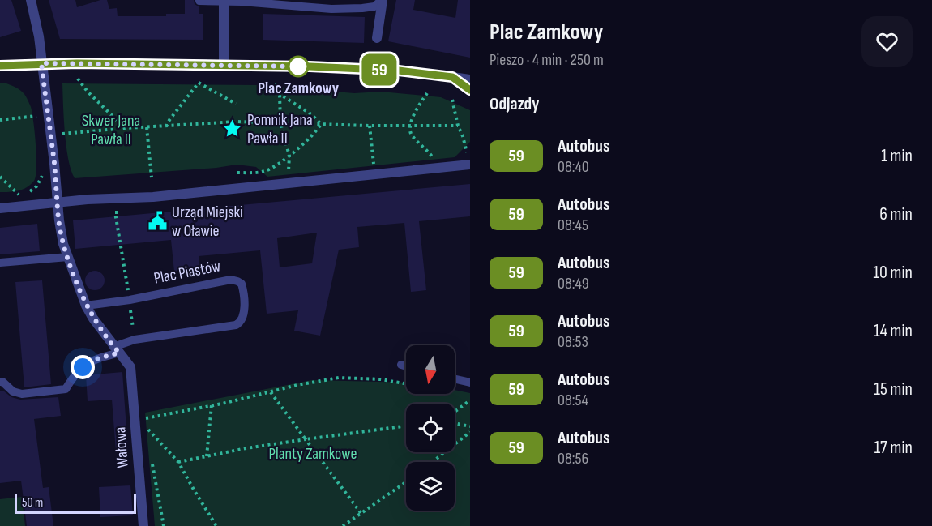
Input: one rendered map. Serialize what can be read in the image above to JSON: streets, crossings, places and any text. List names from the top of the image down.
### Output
{
  "streets": {
    "street": ["Wałowa"],
    "lane": ["Plac Piastów"]
  },
  "crossings": [
    ["Plac Piastów", "Wałowa"]
  ],
  "parks": ["Skwer Jana Pawła II", "Planty Zamkowe"],
  "places": {
    "other": ["Plac Zamkowy"],
    "place": ["Pomnik Jana Pawła II"],
    "public building": ["Urząd Miejski w Oławie"]
  },
  "lines": ["bus line 59"],
  "scale_bar": "50 m",
  "north": "bottom",
  "page": {
    "on_map": "59",
    "heading": [
      ["Plac Zamkowy", "Pieszo · 4 min · 250 m"],
      "Odjazdy"
    ],
    "list": [
      {
        "mark": "59",
        "name": "Autobus",
        "note": "08:40",
        "value": "1 min"
      },
      {
        "mark": "59",
        "name": "Autobus",
        "note": "08:45",
        "value": "6 min"
      },
      {
        "mark": "59",
        "name": "Autobus",
        "note": "08:49",
        "value": "10 min"
      },
      {
        "mark": "59",
        "name": "Autobus",
        "note": "08:53",
        "value": "14 min"
      },
      {
        "mark": "59",
        "name": "Autobus",
        "note": "08:54",
        "value": "15 min"
      },
      {
        "mark": "59",
        "name": "Autobus",
        "note": "08:56",
        "value": "17 min"
      }
    ],
    "scale": "50 m"
  }
}
